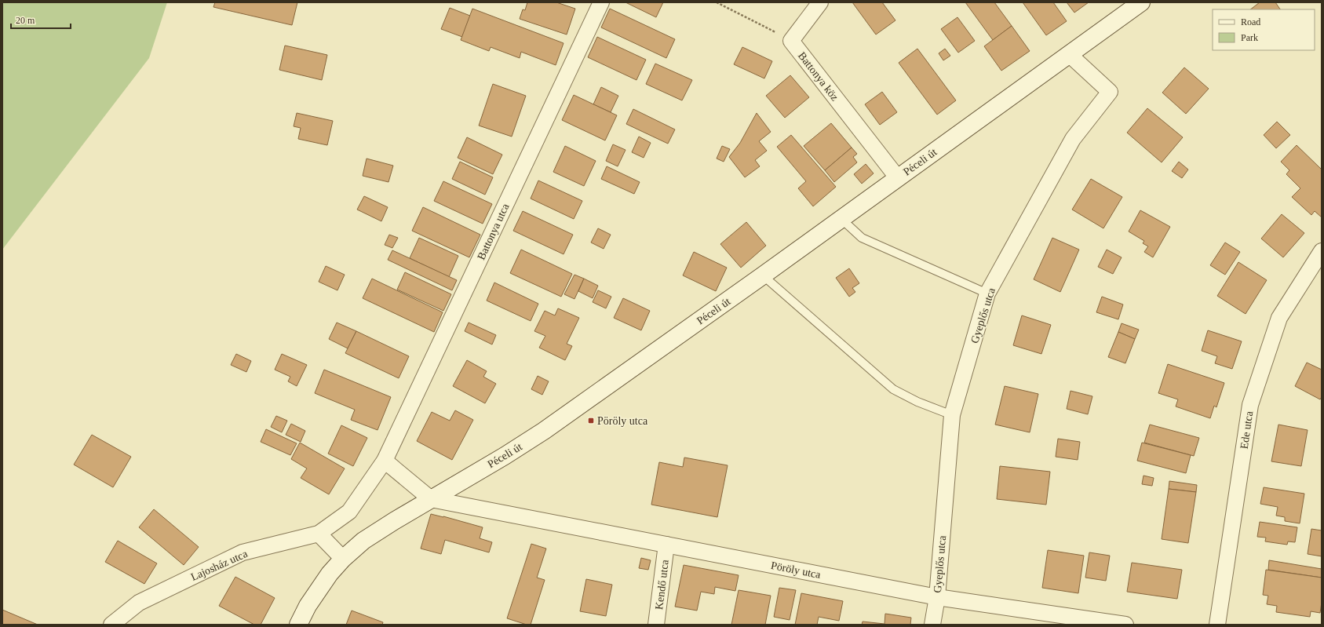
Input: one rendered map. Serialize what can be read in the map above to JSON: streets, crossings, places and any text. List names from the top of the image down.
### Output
{
  "streets": {
    "main road": ["Péceli út"],
    "street": [
      "Battonya köz",
      "Battonya utca",
      "Gyeplős utca",
      "Ede utca",
      "Lajosház utca",
      "Pöröly utca",
      "Kendő utca"
    ]
  },
  "crossings": [
    ["Battonya köz", "Péceli út"],
    ["Péceli út", "Gyeplős utca"],
    ["Péceli út", "Pöröly utca"],
    ["Battonya utca", "Lajosház utca"],
    ["Gyeplős utca", "Pöröly utca"],
    ["Pöröly utca", "Kendő utca"]
  ],
  "places": {
    "transit": ["Pöröly utca"]
  },
  "legend": ["Road", "Park"],
  "scale_bar": "20 m"
}
